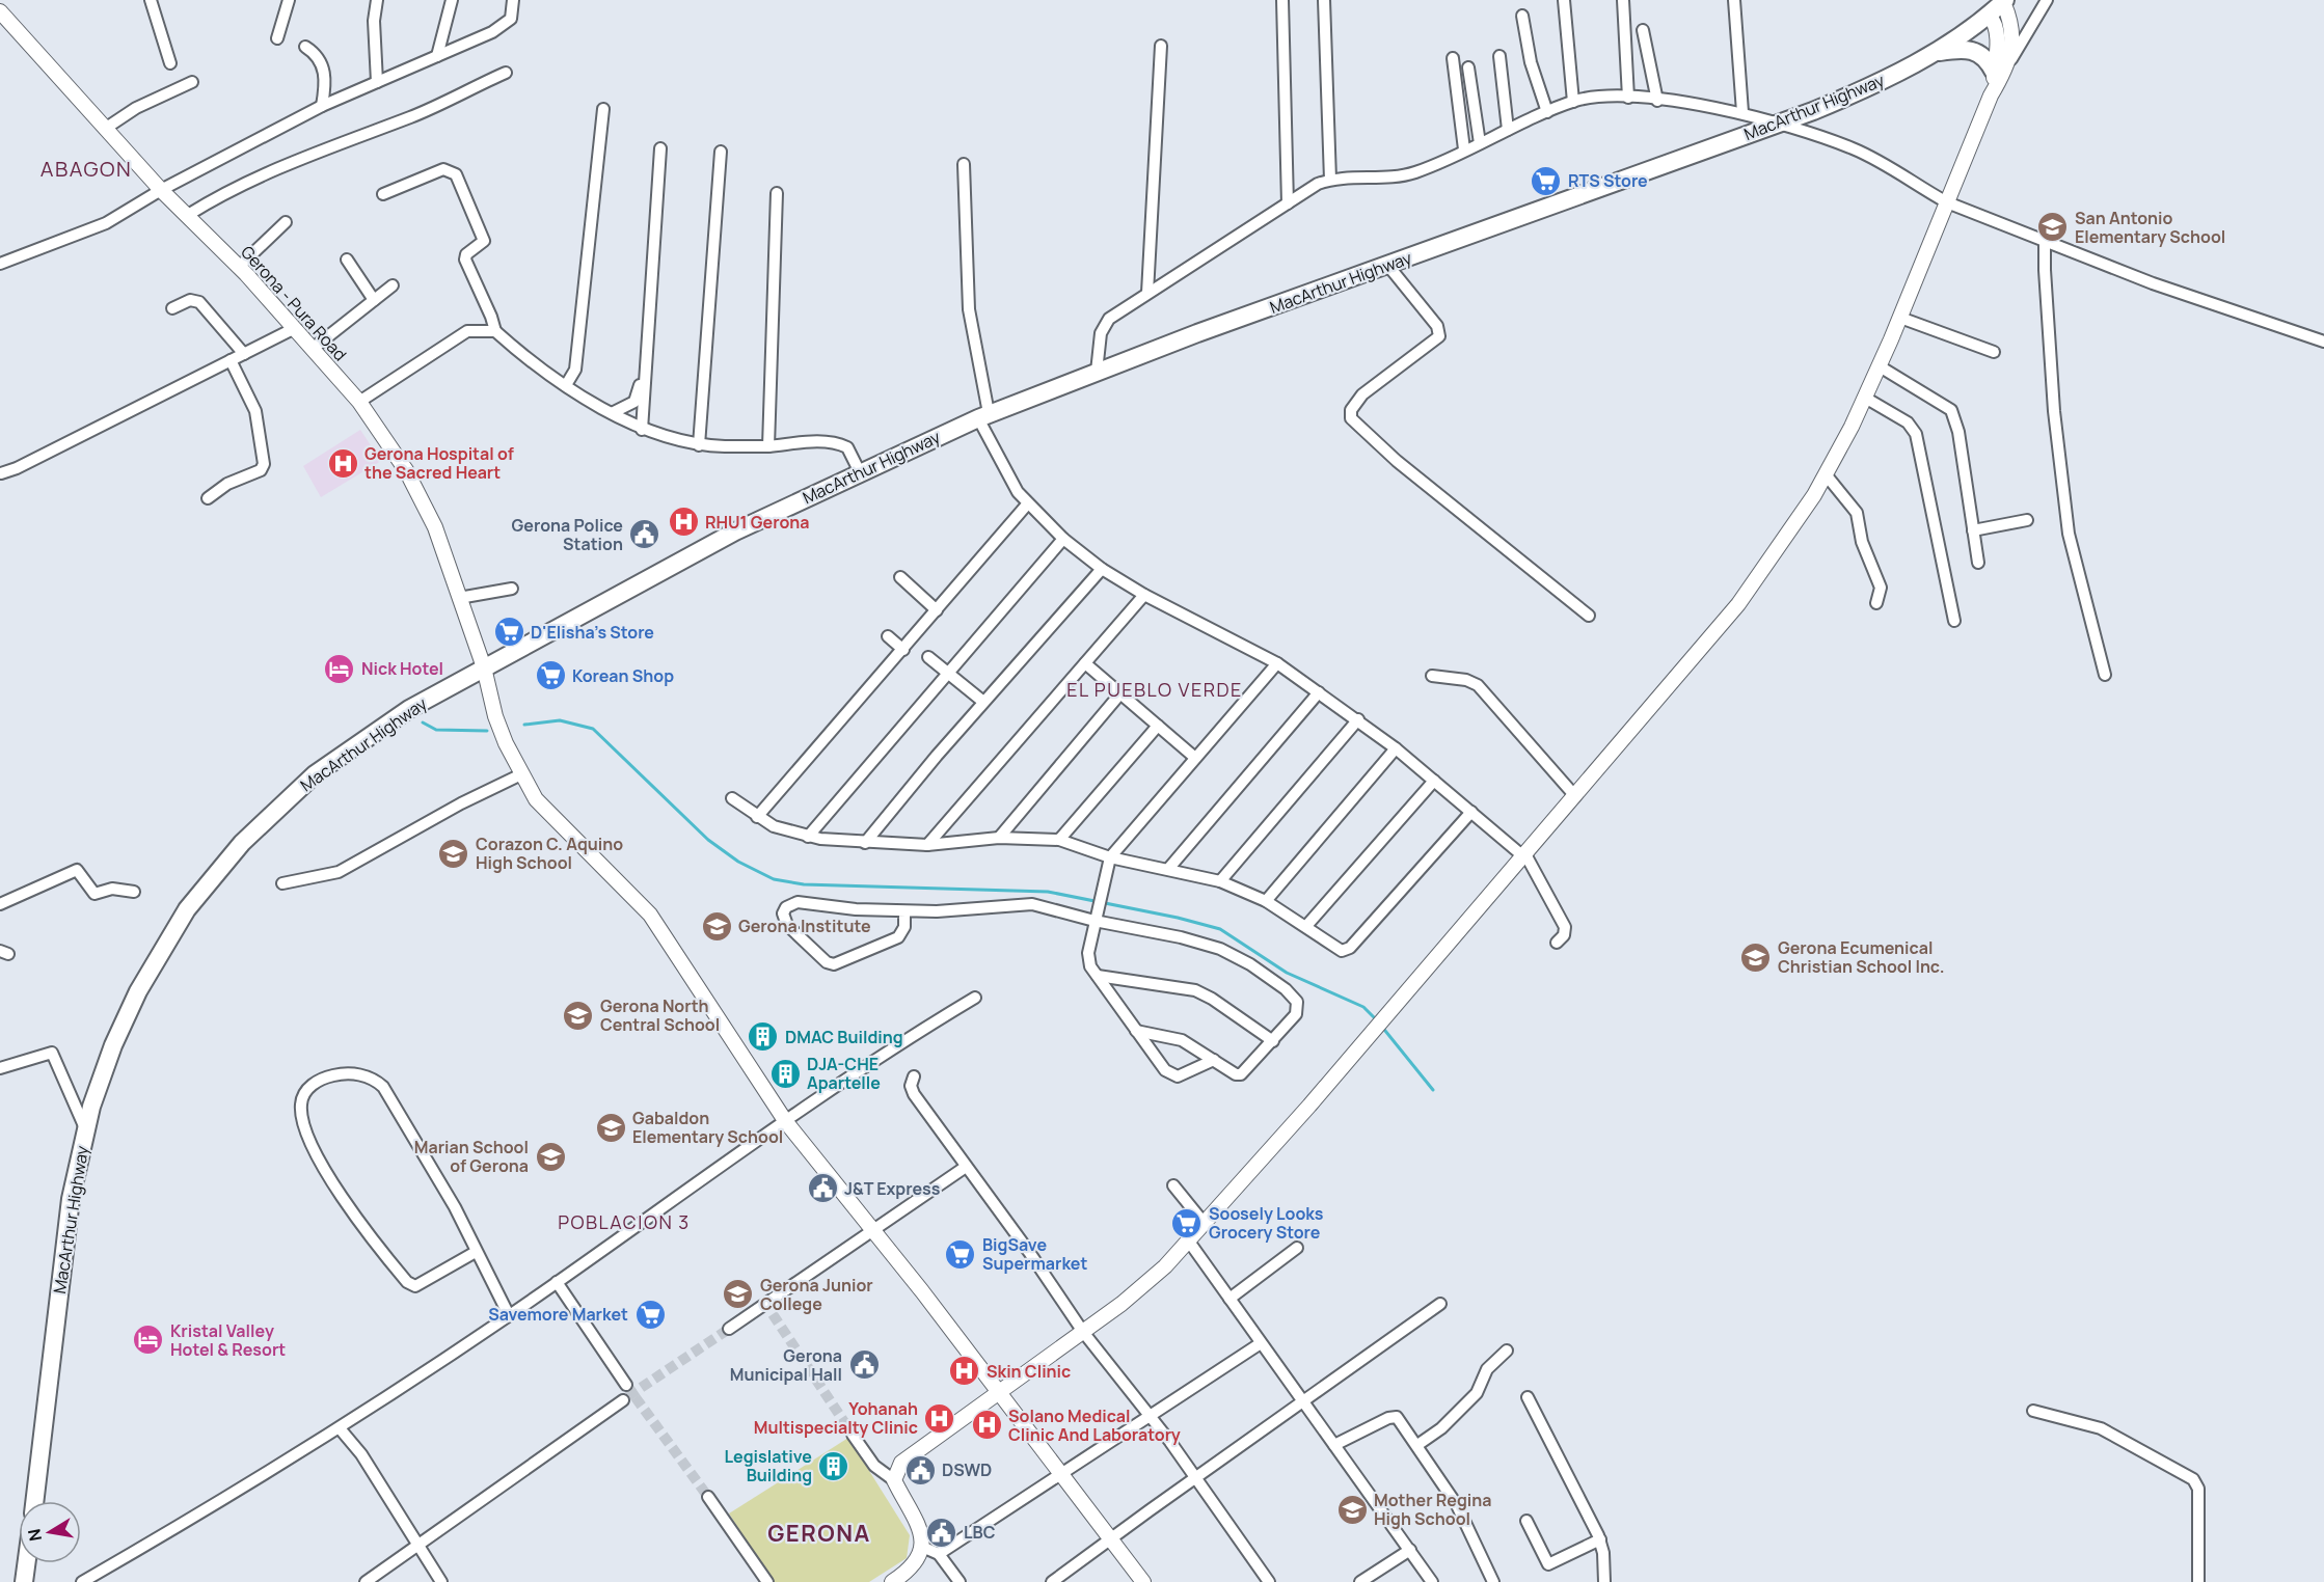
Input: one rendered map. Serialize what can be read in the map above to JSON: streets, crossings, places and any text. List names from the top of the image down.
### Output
{
  "streets": {
    "highway": ["MacArthur Highway"],
    "main road": ["Gerona - Pura Road"]
  },
  "crossings": [
    ["MacArthur Highway", "Gerona - Pura Road"]
  ],
  "districts": [
    "ABAGON",
    "EL PUEBLO VERDE",
    "POBLACION 3",
    "GERONA"
  ],
  "places": {
    "supermarket": [
      "RTS Store",
      "D'Elisha's Store",
      "Korean Shop",
      "Soosely Looks Grocery Store",
      "BigSave Supermarket",
      "Savemore Market"
    ],
    "school or university": [
      "San Antonio Elementary School",
      "Corazon C. Aquino High School",
      "Gerona Institute",
      "Gerona Ecumenical Christian School Inc.",
      "Gerona North Central School",
      "Gabaldon Elementary School",
      "Marian School of Gerona",
      "Gerona Junior College",
      "Mother Regina High School"
    ],
    "hospital": [
      "Gerona Hospital of the Sacred Heart",
      "RHU1 Gerona",
      "Skin Clinic",
      "Yohanah Multispecialty Clinic",
      "Solano Medical Clinic And Laboratory"
    ],
    "public building": [
      "Gerona Police Station",
      "J&T Express",
      "Gerona Municipal Hall",
      "DSWD",
      "LBC"
    ],
    "hotel": ["Nick Hotel", "Kristal Valley Hotel & Resort"],
    "building": ["DMAC Building", "DJA-CHE Apartelle", "Legislative Building"]
  },
  "north": "left"
}
